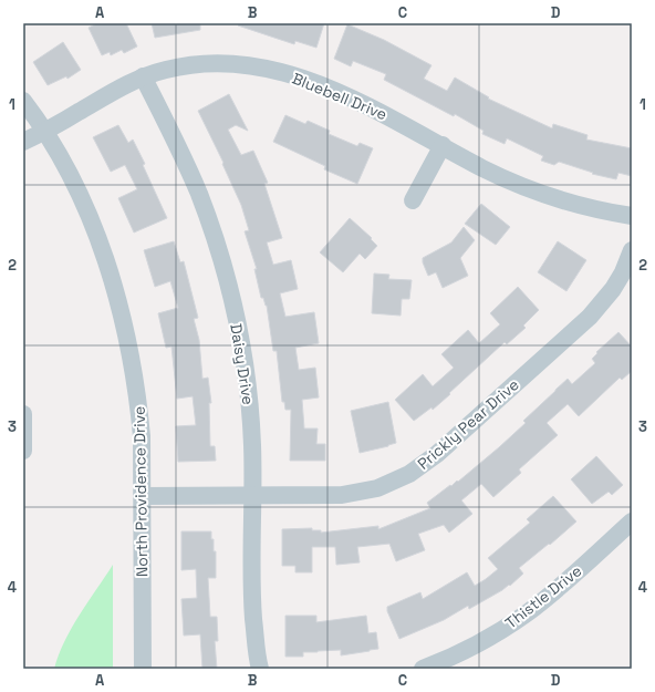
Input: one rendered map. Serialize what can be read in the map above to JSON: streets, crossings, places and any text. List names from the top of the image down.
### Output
{
  "streets": {
    "street": [
      "Bluebell Drive",
      "Daisy Drive",
      "Prickly Pear Drive",
      "North Providence Drive",
      "Thistle Drive"
    ]
  },
  "crossings": [
    ["Bluebell Drive", "Daisy Drive"],
    ["Bluebell Drive", "North Providence Drive"],
    ["Daisy Drive", "Prickly Pear Drive"],
    ["Prickly Pear Drive", "North Providence Drive"]
  ],
  "grid": {
    "columns": [
      "A",
      "B",
      "C",
      "D"
    ],
    "rows": [
      "1",
      "2",
      "3",
      "4"
    ]
  }
}
